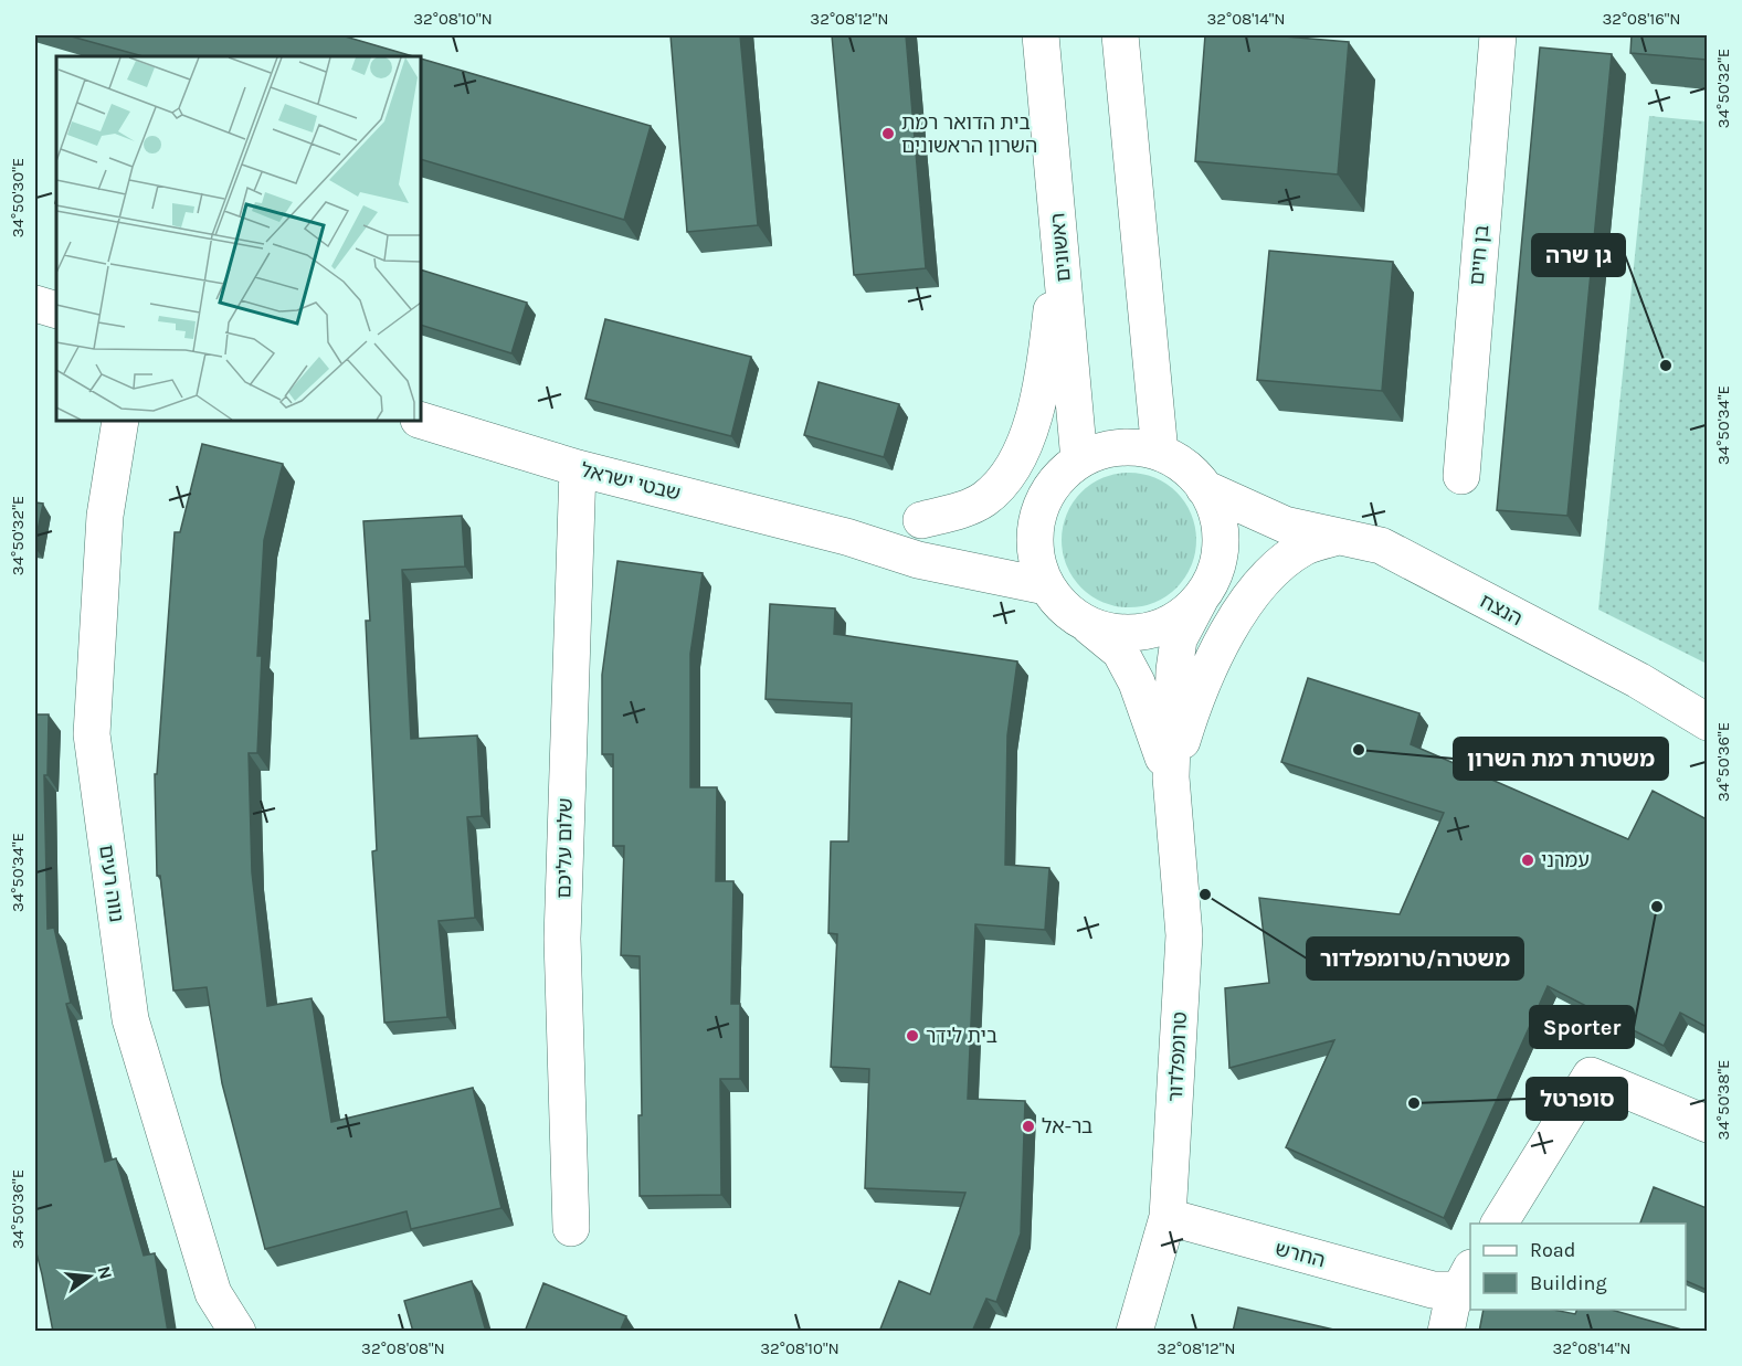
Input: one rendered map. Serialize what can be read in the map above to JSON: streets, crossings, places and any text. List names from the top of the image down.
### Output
{
  "streets": {
    "street": [
      "ראשונים",
      "בן חיים",
      "שבטי ישראל",
      "הנצח",
      "שלום עליכם",
      "נווה רעים",
      "טרומפלדור",
      "החרש"
    ]
  },
  "crossings": [
    ["ראשונים", "שבטי ישראל"],
    ["ראשונים", "הנצח"],
    ["ראשונים", "טרומפלדור"],
    ["שבטי ישראל", "הנצח"],
    ["שבטי ישראל", "שלום עליכם"],
    ["שבטי ישראל", "טרומפלדור"],
    ["הנצח", "טרומפלדור"],
    ["טרומפלדור", "החרש"]
  ],
  "places": [
    "בית הדואר רמת השרון הראשונים",
    "גן שרה",
    "משטרת רמת השרון",
    "עמרני",
    "משטרה/טרומפלדור",
    "Sporter",
    "בית לידר",
    "סופרטל",
    "בר-אל"
  ],
  "legend": ["Road", "Building"],
  "north": "right",
  "coordinates": [
    "32°08'10\"N",
    "32°08'12\"N",
    "32°08'14\"N",
    "32°08'16\"N",
    "34°50'32\"E",
    "34°50'30\"E",
    "34°50'34\"E",
    "34°50'36\"E",
    "34°50'38\"E",
    "32°08'08\"N"
  ]
}
